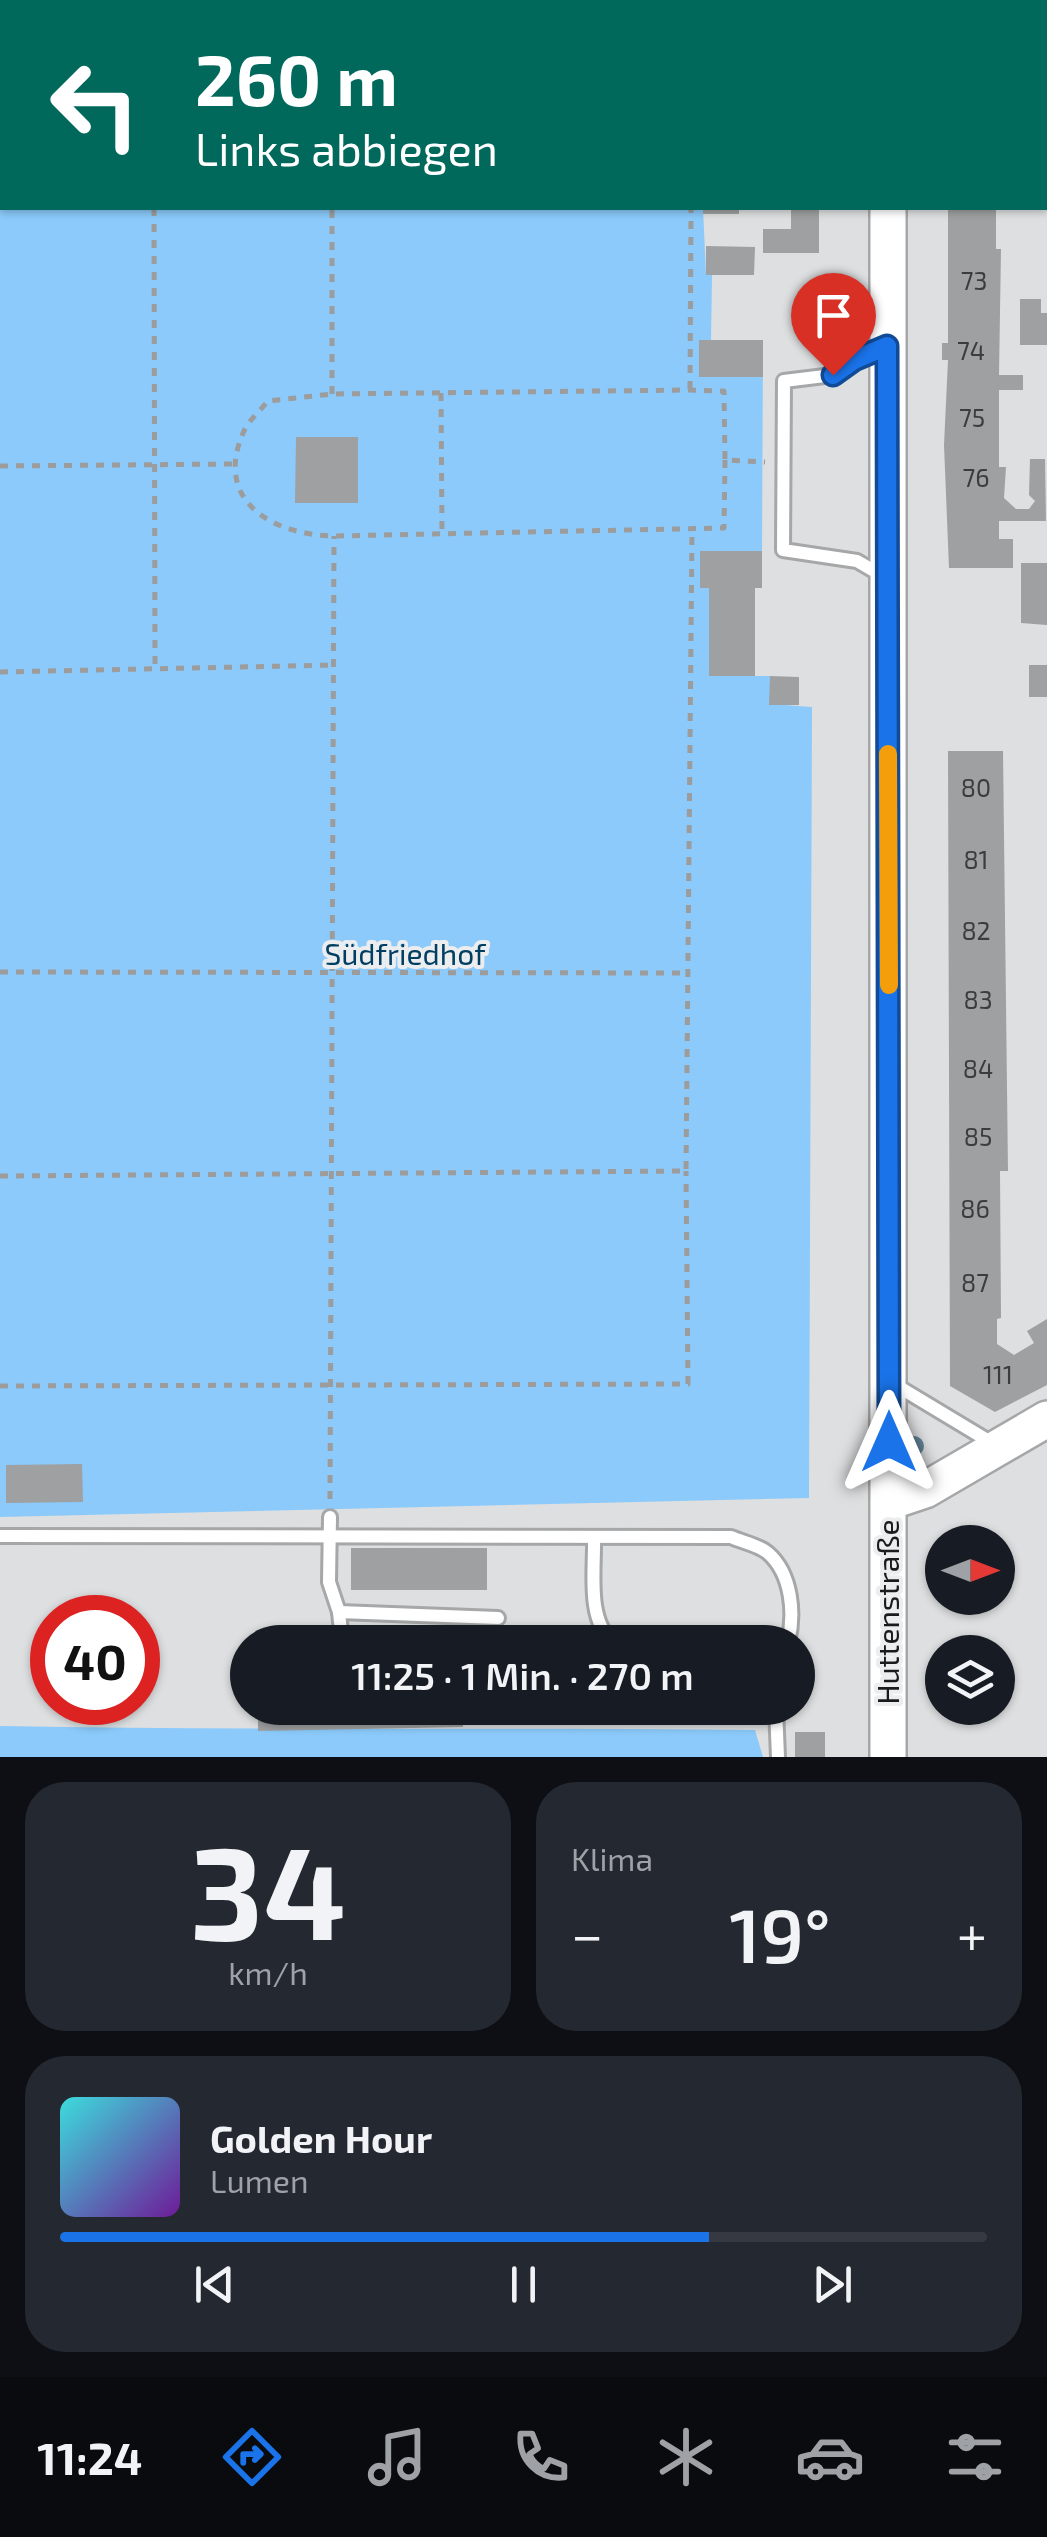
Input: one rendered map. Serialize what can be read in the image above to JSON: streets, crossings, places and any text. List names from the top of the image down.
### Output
{
  "streets": {
    "street": ["Huttenstraße"]
  },
  "parks": ["Südfriedhof"],
  "house_numbers": [
    "73",
    "74",
    "75",
    "76",
    "80",
    "81",
    "82",
    "83",
    "84",
    "85",
    "86",
    "87",
    "111"
  ],
  "north": "right",
  "page": {
    "turn": ["260 m", "Links abbiegen"],
    "limit": "40",
    "trip": "11:25 · 1 Min. · 270 m",
    "tile": [
      ["34", "km/h"],
      "Klima"
    ],
    "heat": ["−", "19°", "+"],
    "song": ["Golden Hour", "Lumen"],
    "tabs": "11:24"
  }
}
